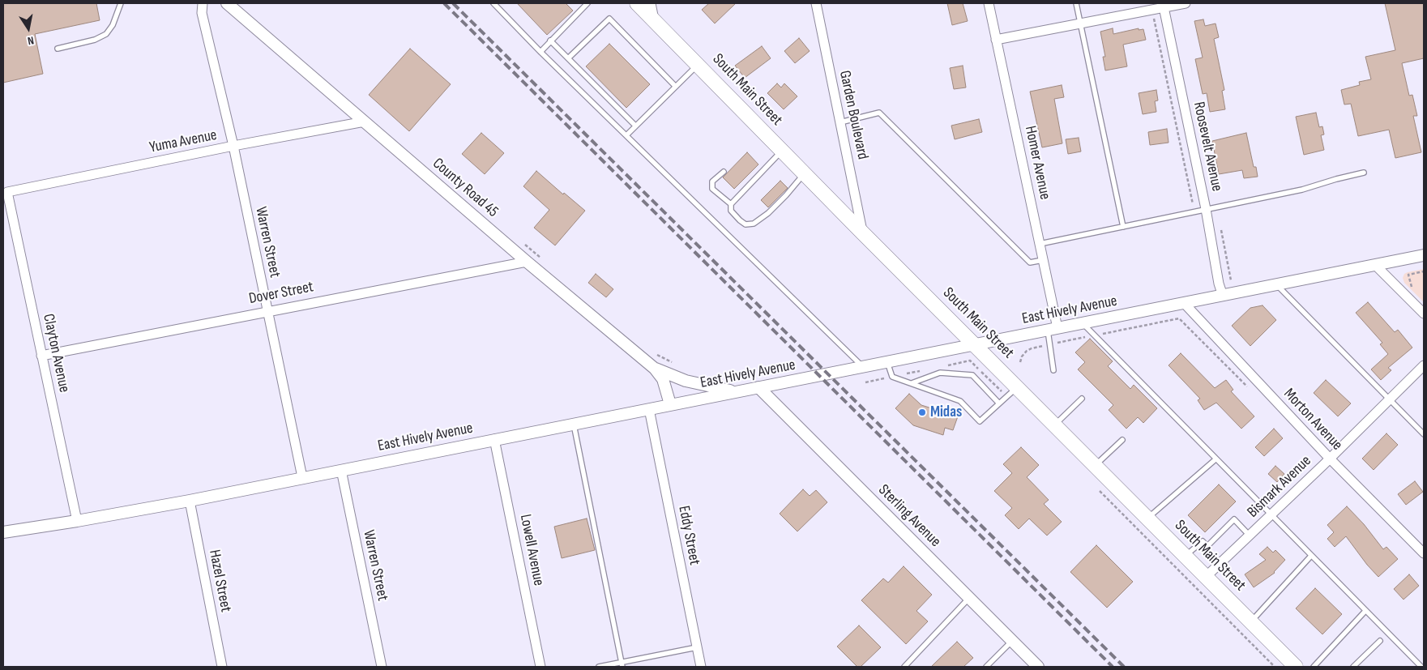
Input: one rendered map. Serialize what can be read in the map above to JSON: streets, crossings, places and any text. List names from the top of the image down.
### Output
{
  "streets": {
    "main road": ["South Main Street"],
    "street": [
      "Garden Boulevard",
      "Yuma Avenue",
      "Roosevelt Avenue",
      "Homer Avenue",
      "County Road 45",
      "Warren Street",
      "Dover Street",
      "East Hively Avenue",
      "Clayton Avenue",
      "Morton Avenue",
      "Bismark Avenue",
      "Sterling Avenue",
      "Eddy Street",
      "Lowell Avenue",
      "Hazel Street"
    ]
  },
  "crossings": [
    ["South Main Street", "Garden Boulevard"],
    ["South Main Street", "East Hively Avenue"],
    ["South Main Street", "Bismark Avenue"],
    ["Yuma Avenue", "County Road 45"],
    ["Yuma Avenue", "Warren Street"],
    ["Yuma Avenue", "Clayton Avenue"],
    ["Roosevelt Avenue", "East Hively Avenue"],
    ["Homer Avenue", "East Hively Avenue"],
    ["County Road 45", "Dover Street"],
    ["County Road 45", "East Hively Avenue"],
    ["Warren Street", "Dover Street"],
    ["Warren Street", "East Hively Avenue"],
    ["Dover Street", "Clayton Avenue"],
    ["East Hively Avenue", "Clayton Avenue"],
    ["East Hively Avenue", "Morton Avenue"],
    ["East Hively Avenue", "Sterling Avenue"],
    ["East Hively Avenue", "Eddy Street"],
    ["East Hively Avenue", "Lowell Avenue"],
    ["East Hively Avenue", "Hazel Street"],
    ["Morton Avenue", "Bismark Avenue"]
  ],
  "places": ["Midas"],
  "north": "bottom"
}
